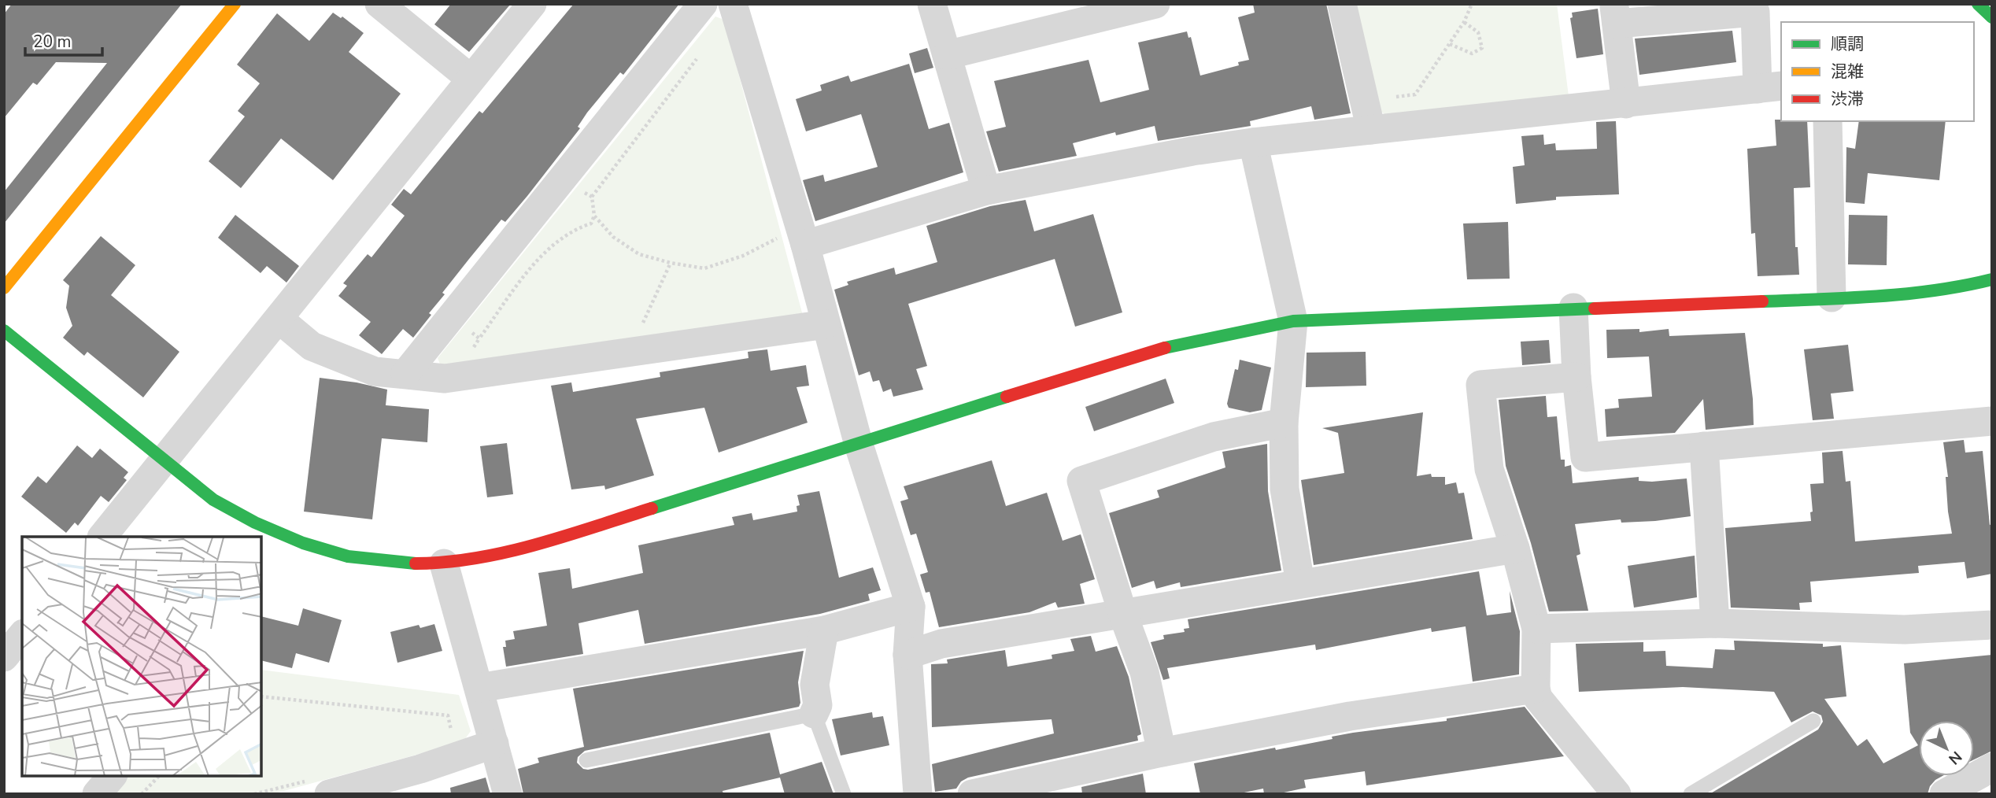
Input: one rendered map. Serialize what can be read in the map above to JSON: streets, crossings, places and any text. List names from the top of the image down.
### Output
{
  "legend": ["順調", "混雑", "渋滞"],
  "scale_bar": "20 m",
  "north": "bottom right"
}
